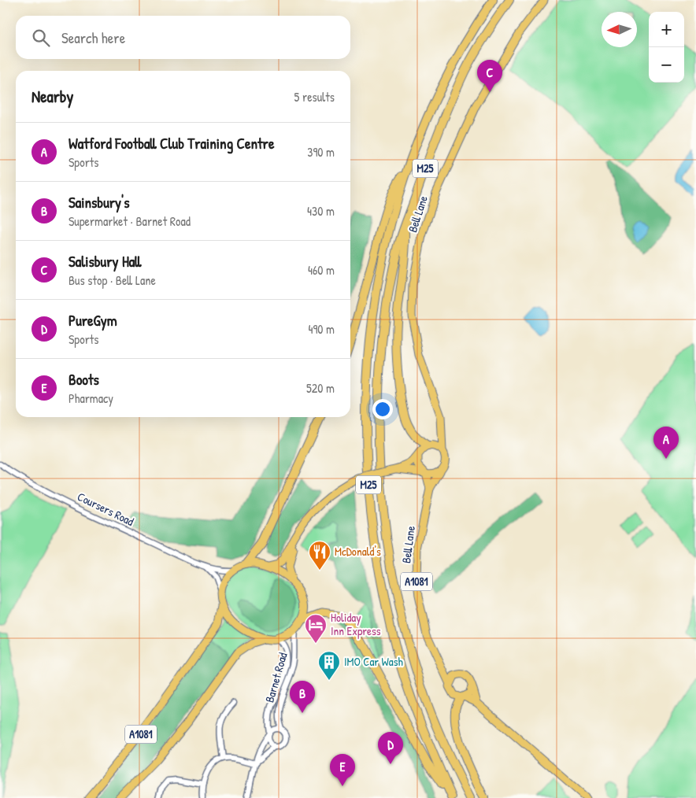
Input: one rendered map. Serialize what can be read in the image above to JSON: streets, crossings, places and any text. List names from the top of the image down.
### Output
{
  "streets": {
    "highway": ["M25"],
    "main road": ["Bell Lane", "A1081"],
    "street": ["Coursers Road", "Barnet Road"]
  },
  "crossings": [
    ["M25", "Bell Lane"],
    ["Coursers Road", "A1081"],
    ["Coursers Road", "Barnet Road"],
    ["A1081", "Barnet Road"]
  ],
  "places": {
    "restaurant": ["McDonald's"],
    "hotel": ["Holiday Inn Express"],
    "building": ["IMO Car Wash"]
  },
  "north": "left",
  "page": {
    "map_buttons": ["+", "−"],
    "search": "Search here",
    "pins": [
      "C",
      "A",
      "B",
      "D",
      "E"
    ],
    "heading": ["Nearby", "5 results"],
    "list": [
      {
        "mark": "A",
        "name": "Watford Football Club Training Centre",
        "note": "Sports",
        "value": "390 m"
      },
      {
        "mark": "B",
        "name": "Sainsbury's",
        "note": "Supermarket · Barnet Road",
        "value": "430 m"
      },
      {
        "mark": "C",
        "name": "Salisbury Hall",
        "note": "Bus stop · Bell Lane",
        "value": "460 m"
      },
      {
        "mark": "D",
        "name": "PureGym",
        "note": "Sports",
        "value": "490 m"
      },
      {
        "mark": "E",
        "name": "Boots",
        "note": "Pharmacy",
        "value": "520 m"
      }
    ]
  }
}
